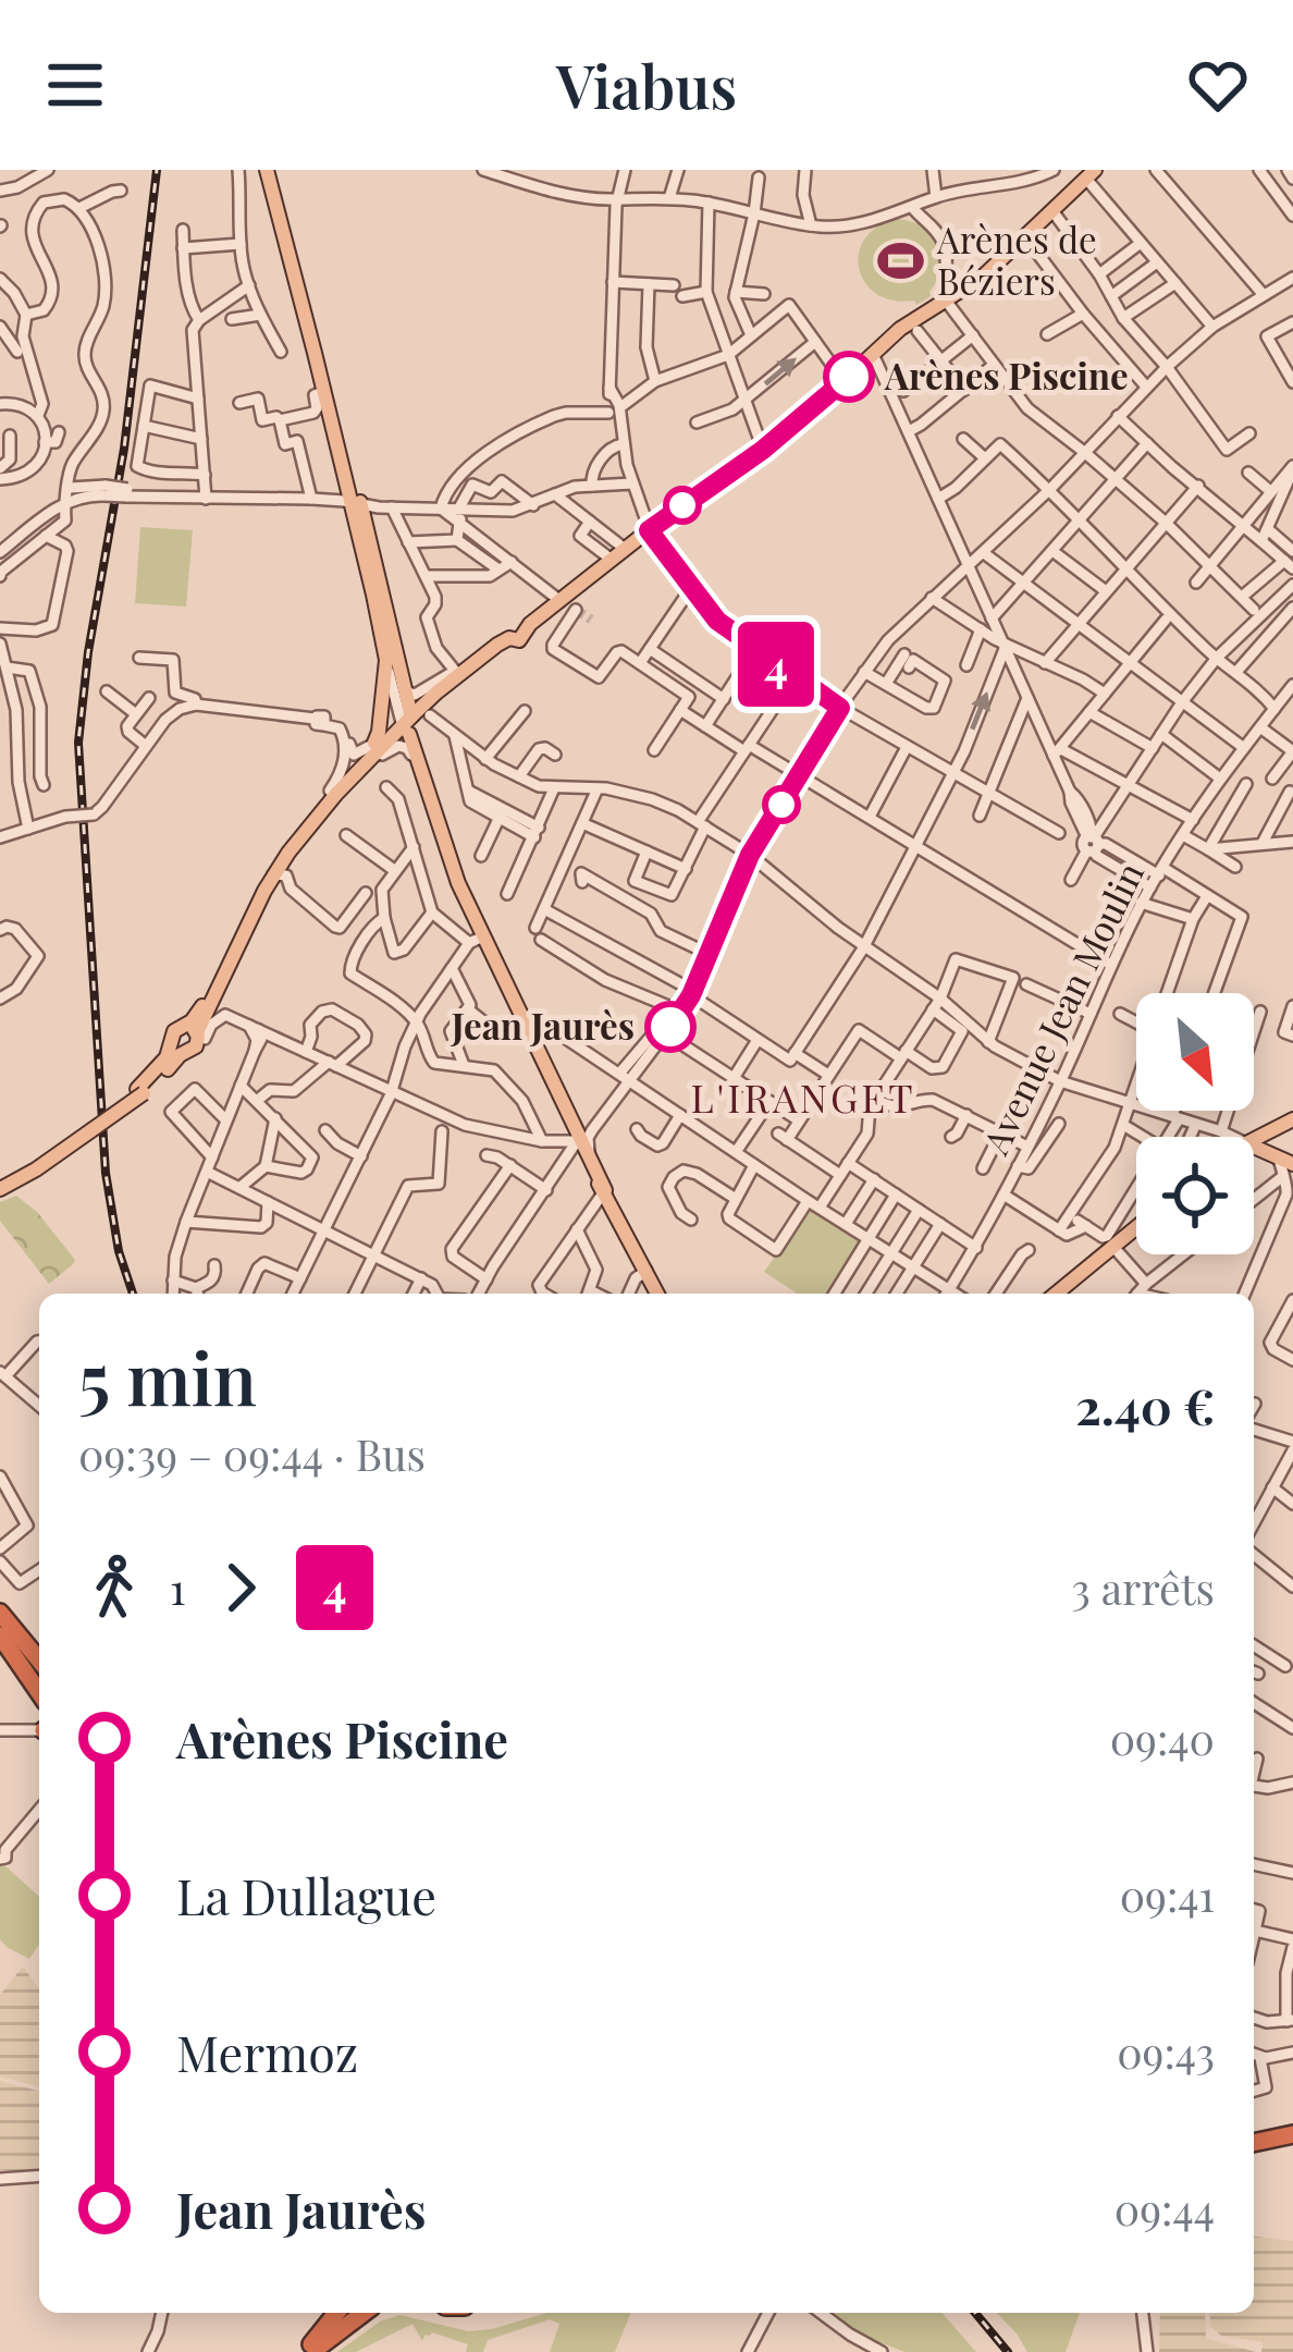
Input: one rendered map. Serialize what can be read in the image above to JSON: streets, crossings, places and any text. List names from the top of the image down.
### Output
{
  "streets": {
    "street": ["Avenue Jean Moulin"]
  },
  "districts": ["L'IRANGET"],
  "places": {
    "sports": ["Arènes de Béziers"],
    "other": ["Arènes Piscine", "Jean Jaurès"]
  },
  "lines": ["bus line 4"],
  "north": "bottom right",
  "page": {
    "header": "Viabus",
    "on_map": "4",
    "heading": ["5 min", "09:39 – 09:44 · Bus", "2.40 €"],
    "legs": ["1", "4", "3 arrêts"],
    "list": [
      {
        "name": "Arènes Piscine",
        "value": "09:40"
      },
      {
        "name": "La Dullague",
        "value": "09:41"
      },
      {
        "name": "Mermoz",
        "value": "09:43"
      },
      {
        "name": "Jean Jaurès",
        "value": "09:44"
      }
    ]
  }
}
